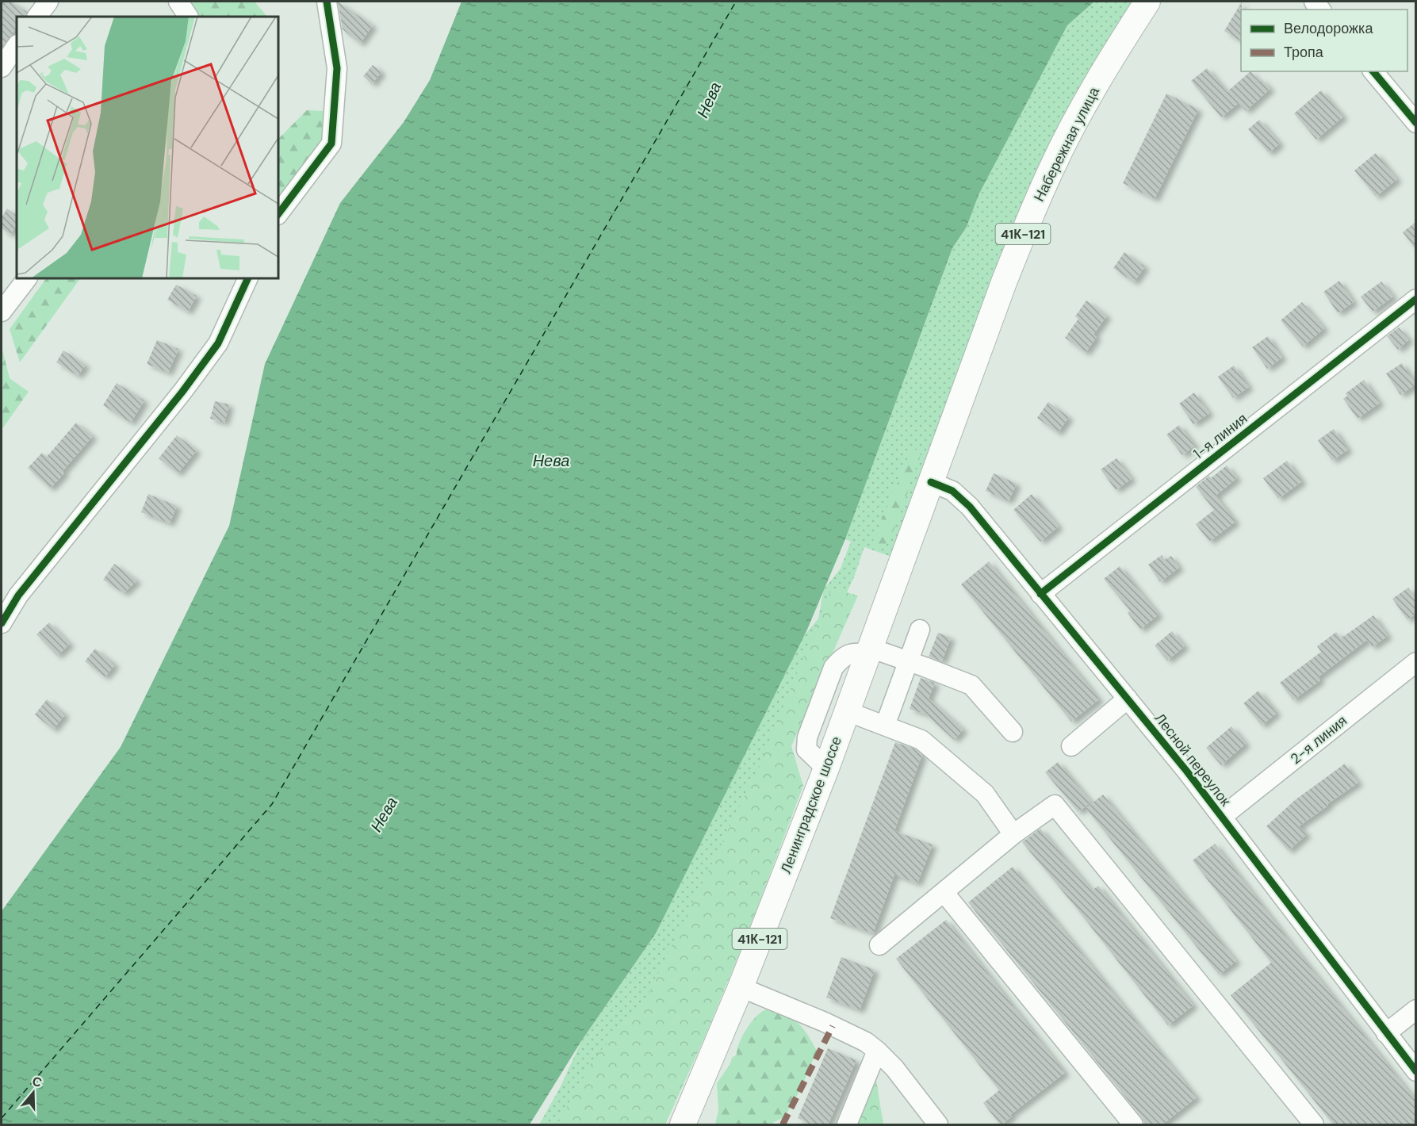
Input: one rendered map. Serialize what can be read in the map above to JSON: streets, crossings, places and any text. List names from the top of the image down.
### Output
{
  "streets": {
    "main road": ["Набережная улица", "41К-121", "Ленинградское шоссе"],
    "street": ["1-я линия", "2-я линия", "Лесной переулок"]
  },
  "crossings": [
    ["Набережная улица", "Лесной переулок"],
    ["Набережная улица", "Ленинградское шоссе"],
    ["1-я линия", "Лесной переулок"],
    ["2-я линия", "Лесной переулок"],
    ["Лесной переулок", "Ленинградское шоссе"]
  ],
  "water": ["Нева"],
  "legend": ["Велодорожка", "Тропа"],
  "north": "top"
}
